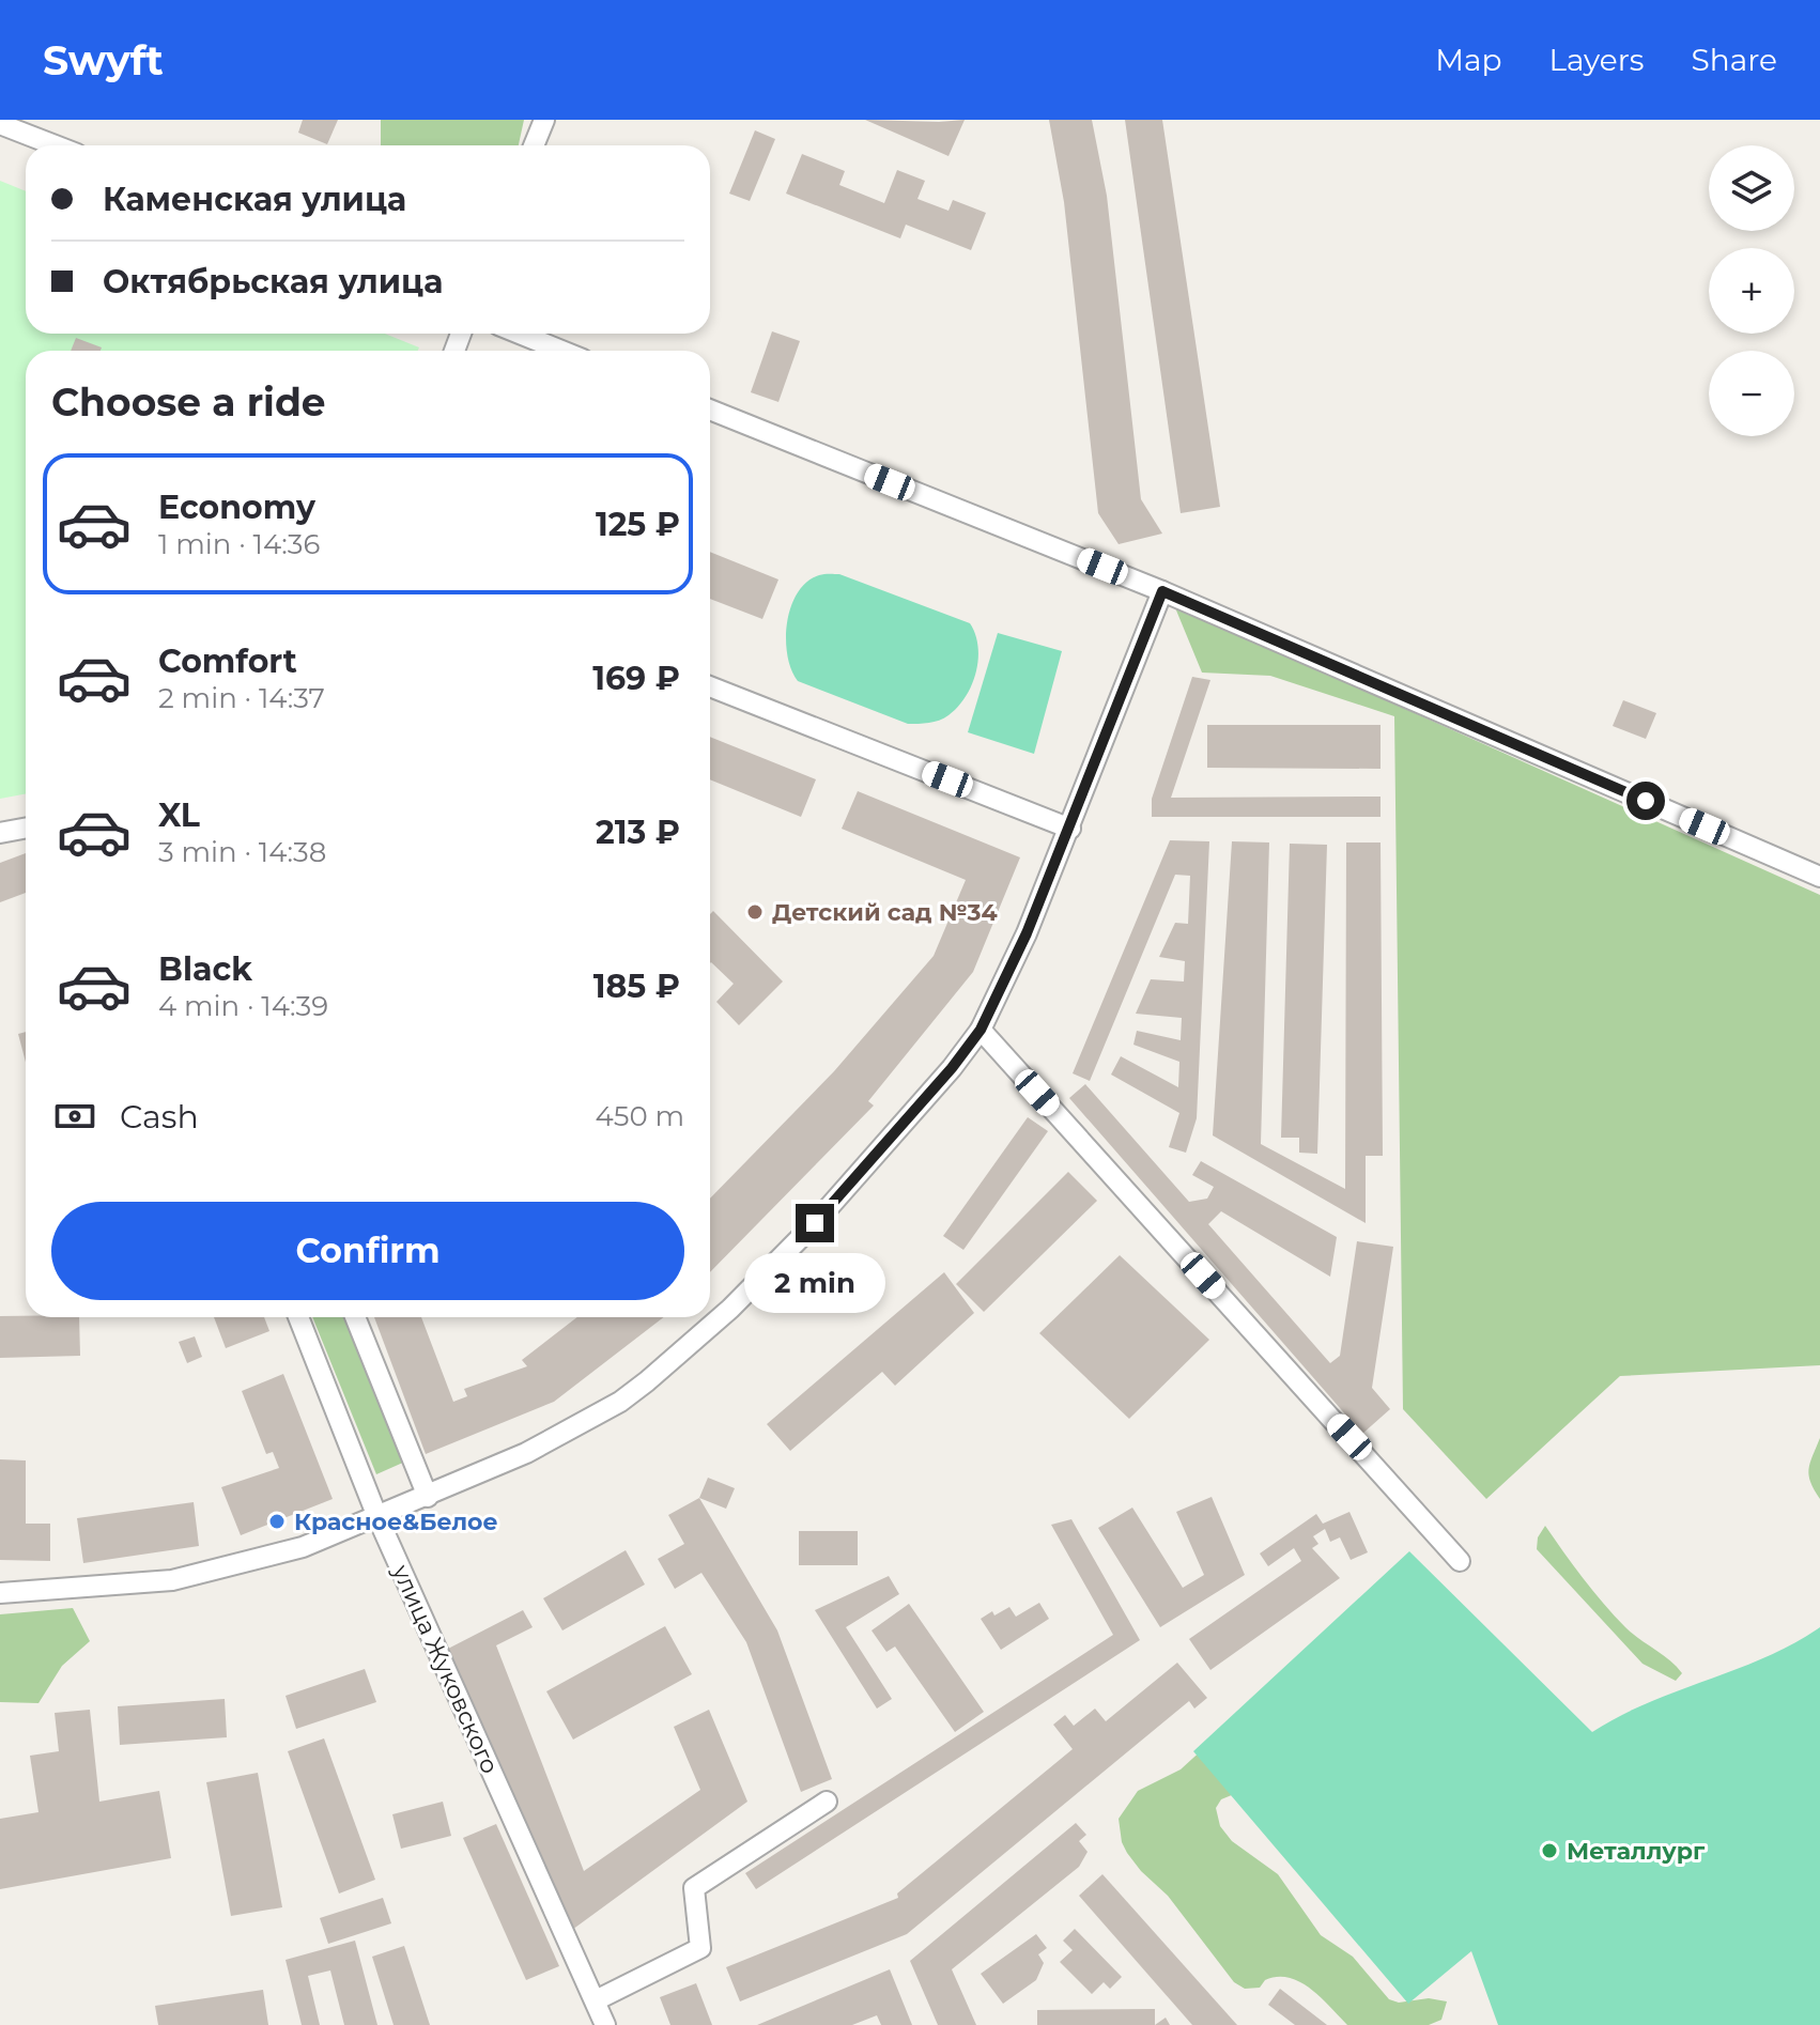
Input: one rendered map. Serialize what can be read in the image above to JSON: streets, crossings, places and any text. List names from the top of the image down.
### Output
{
  "streets": {
    "street": ["улица Жуковского"]
  },
  "places": ["Детский сад №34", "Красное&Белое", "Металлург"],
  "page": {
    "header": "Swyft",
    "nav": ["Map", "Layers", "Share"],
    "map_buttons": ["+", "−"],
    "banner": ["Каменская улица", "Октябрьская улица"],
    "heading": "Choose a ride",
    "list": [
      {
        "name": "Economy",
        "note": "1 min · 14:36",
        "value": "125 ₽"
      },
      {
        "name": "Comfort",
        "note": "2 min · 14:37",
        "value": "169 ₽"
      },
      {
        "name": "XL",
        "note": "3 min · 14:38",
        "value": "213 ₽"
      },
      {
        "name": "Black",
        "note": "4 min · 14:39",
        "value": "185 ₽"
      }
    ],
    "pay": ["Cash", "450 m"],
    "buttons": "Confirm",
    "bubble": "2 min"
  }
}
